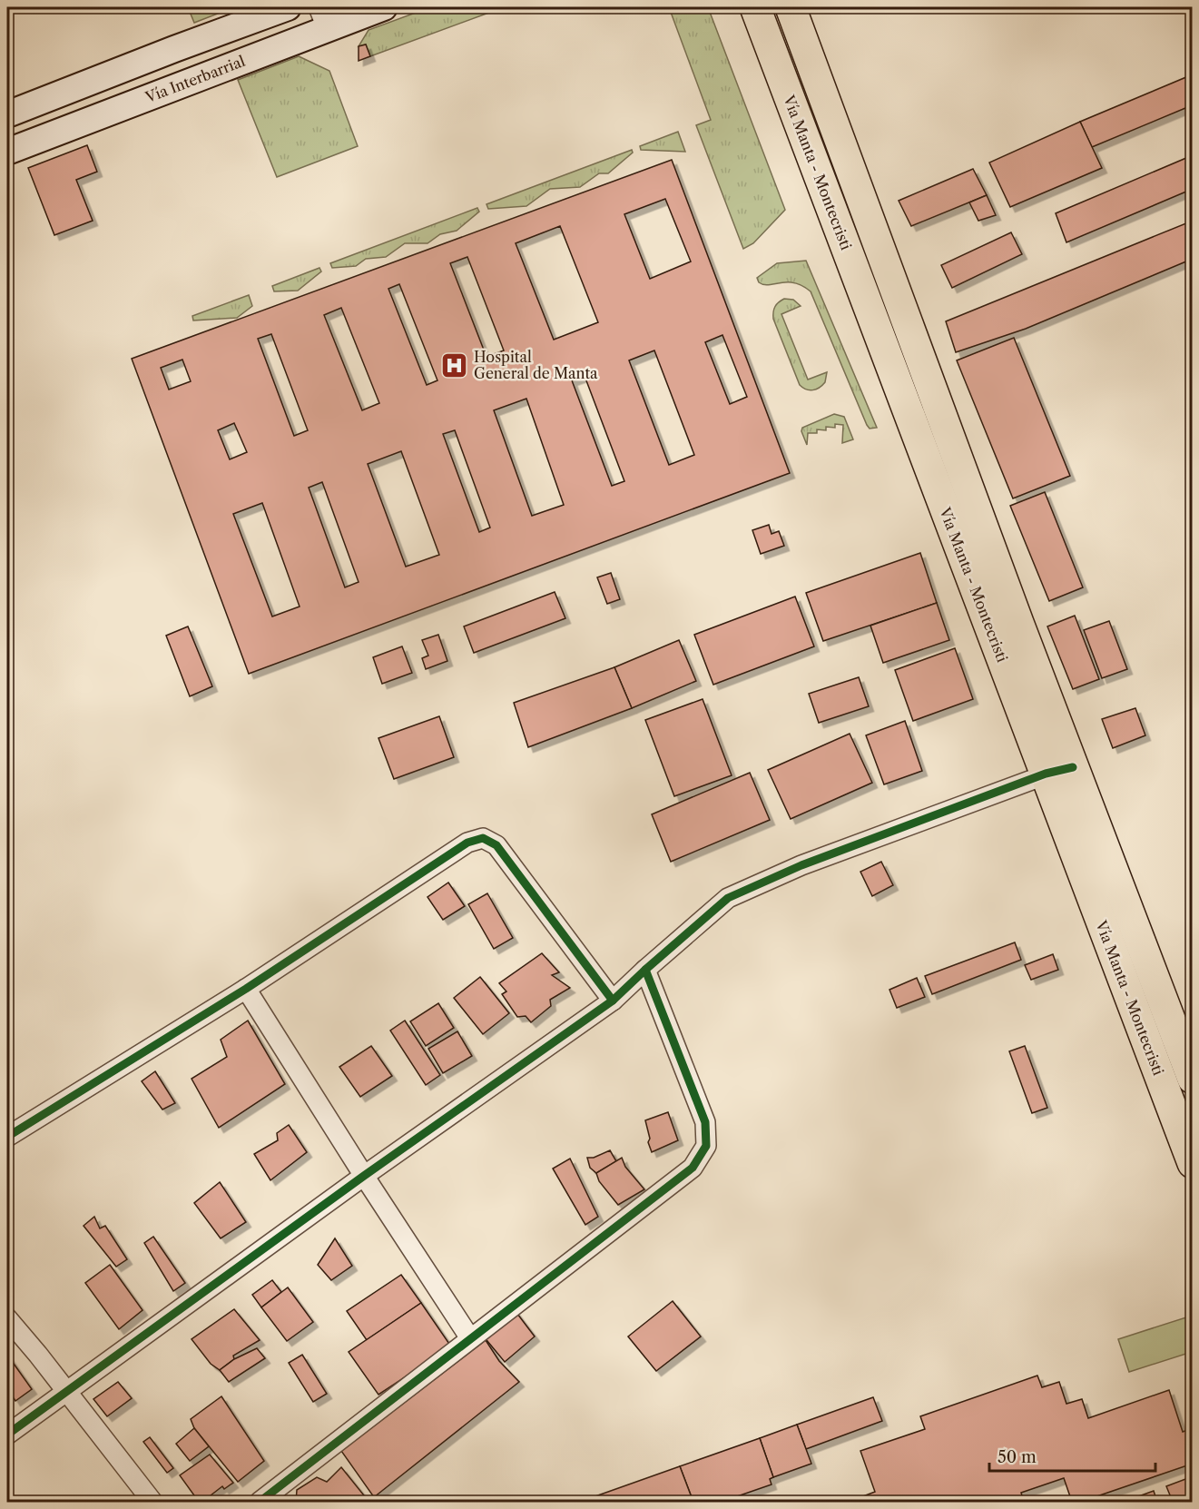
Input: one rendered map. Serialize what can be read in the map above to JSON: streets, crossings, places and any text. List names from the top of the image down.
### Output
{
  "streets": {
    "main road": ["Vía Interbarrial", "Vía Manta - Montecristi"]
  },
  "places": {
    "hospital": ["Hospital General de Manta"]
  },
  "scale_bar": "50 m"
}
